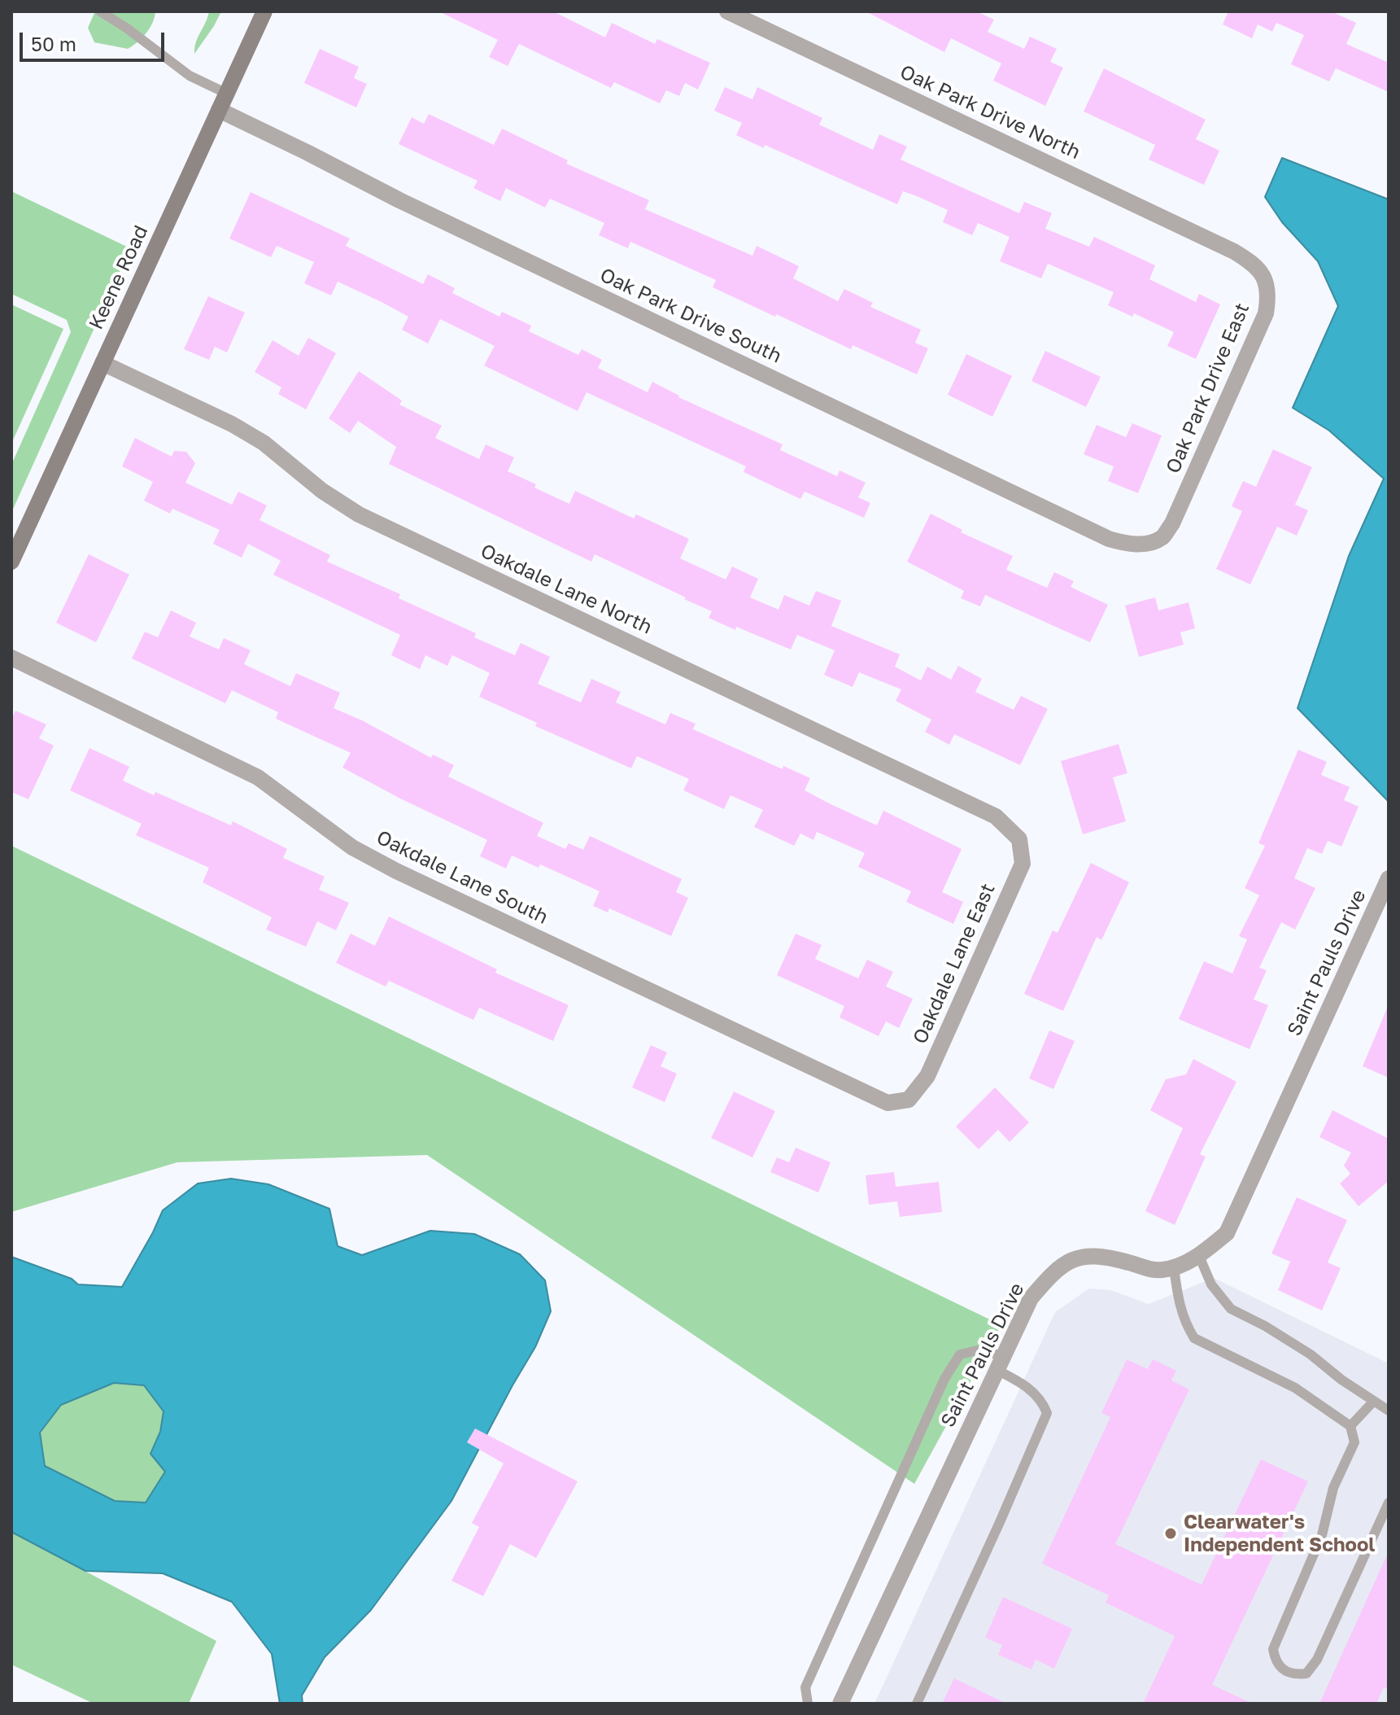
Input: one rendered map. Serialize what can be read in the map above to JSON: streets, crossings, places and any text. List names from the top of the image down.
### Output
{
  "streets": {
    "main road": ["Keene Road"],
    "street": [
      "Oak Park Drive North",
      "Oak Park Drive South",
      "Oak Park Drive East",
      "Oakdale Lane North",
      "Oakdale Lane South",
      "Saint Pauls Drive",
      "Oakdale Lane East"
    ]
  },
  "crossings": [
    ["Oak Park Drive North", "Oak Park Drive East"],
    ["Keene Road", "Oak Park Drive South"],
    ["Keene Road", "Oakdale Lane North"],
    ["Oak Park Drive South", "Oak Park Drive East"],
    ["Oakdale Lane North", "Oakdale Lane East"],
    ["Oakdale Lane South", "Oakdale Lane East"]
  ],
  "places": ["Clearwater's Independent School"],
  "scale_bar": "50 m"
}
